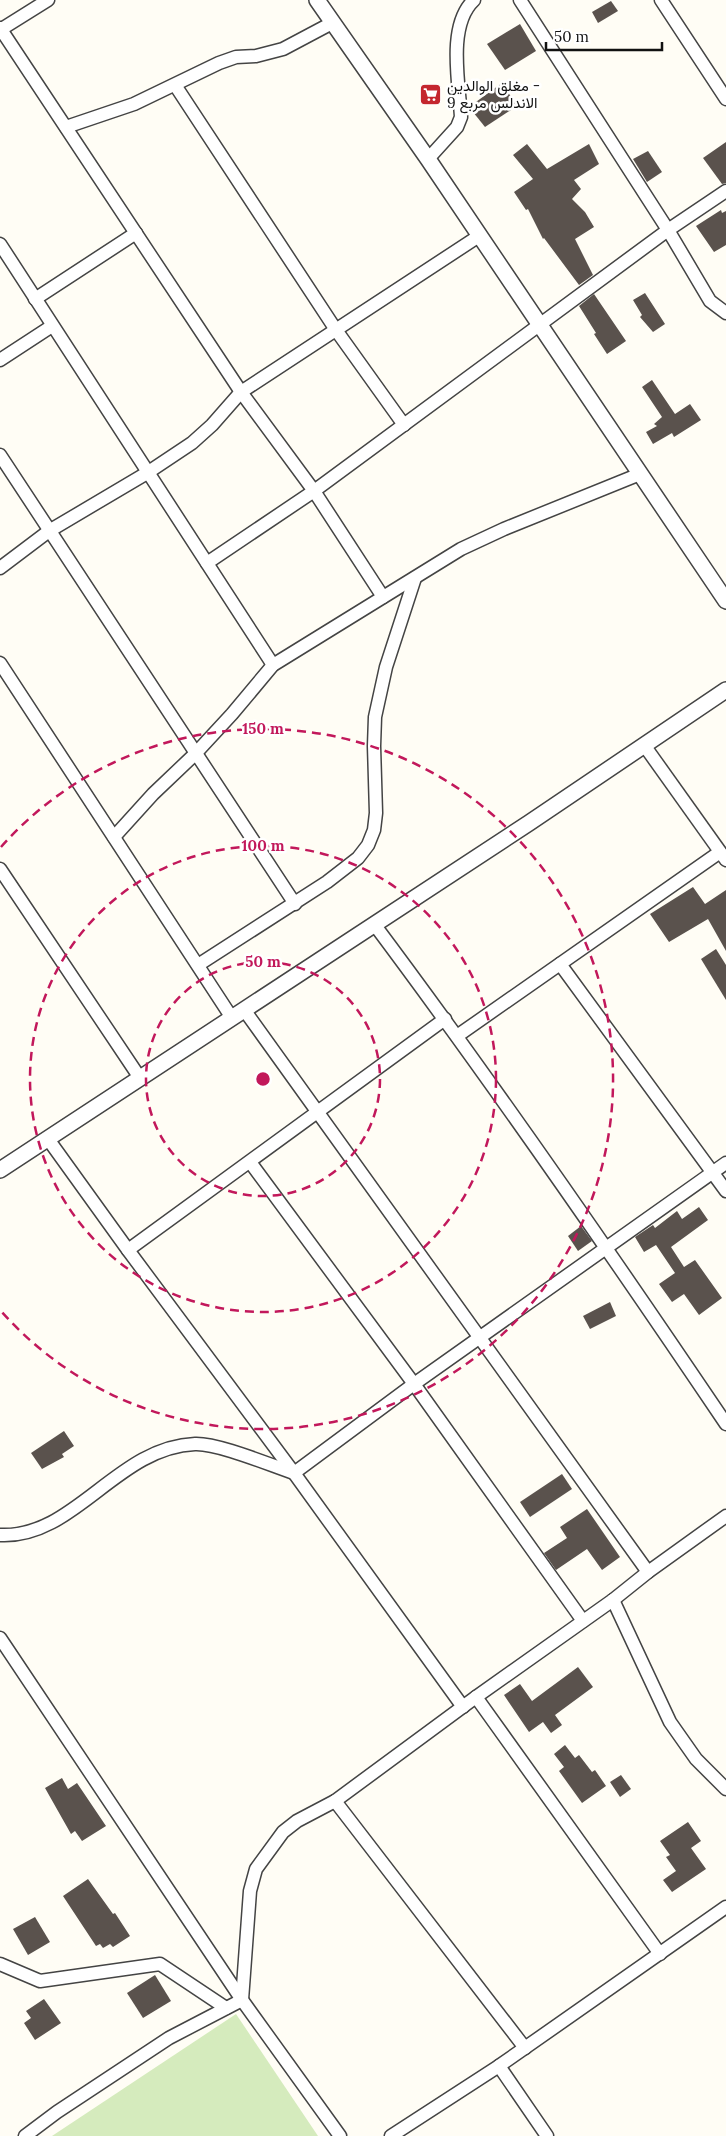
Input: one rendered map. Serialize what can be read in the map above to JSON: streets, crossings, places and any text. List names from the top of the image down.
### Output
{
  "places": {
    "supermarket": ["مغلق الوالدين - الاندلس مربع 9"]
  },
  "scale_bar": "50 m",
  "rings": ["150 m", "100 m", "50 m"]
}
